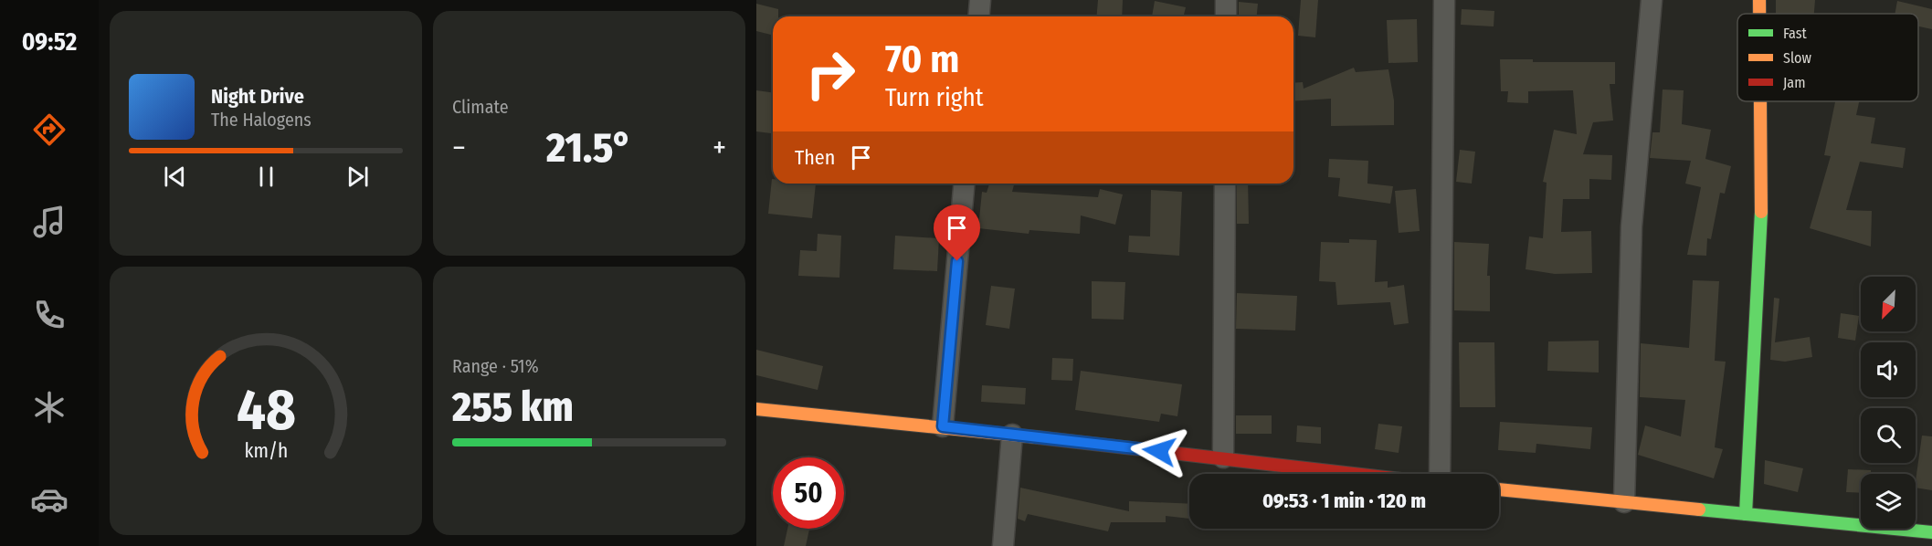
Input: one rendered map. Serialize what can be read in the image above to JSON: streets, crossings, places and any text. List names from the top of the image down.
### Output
{
  "legend": ["Fast", "Slow", "Jam"],
  "north": "bottom left",
  "page": {
    "tabs": "09:52",
    "tile": [
      "Climate",
      ["Range · 51%", "255 km"]
    ],
    "turn": ["70 m", "Turn right"],
    "song": ["Night Drive", "The Halogens"],
    "heat": ["−", "21.5°", "+"],
    "then": "Then",
    "limit": "50",
    "trip": "09:53 · 1 min · 120 m",
    "gauge": ["48", "km/h"]
  }
}
